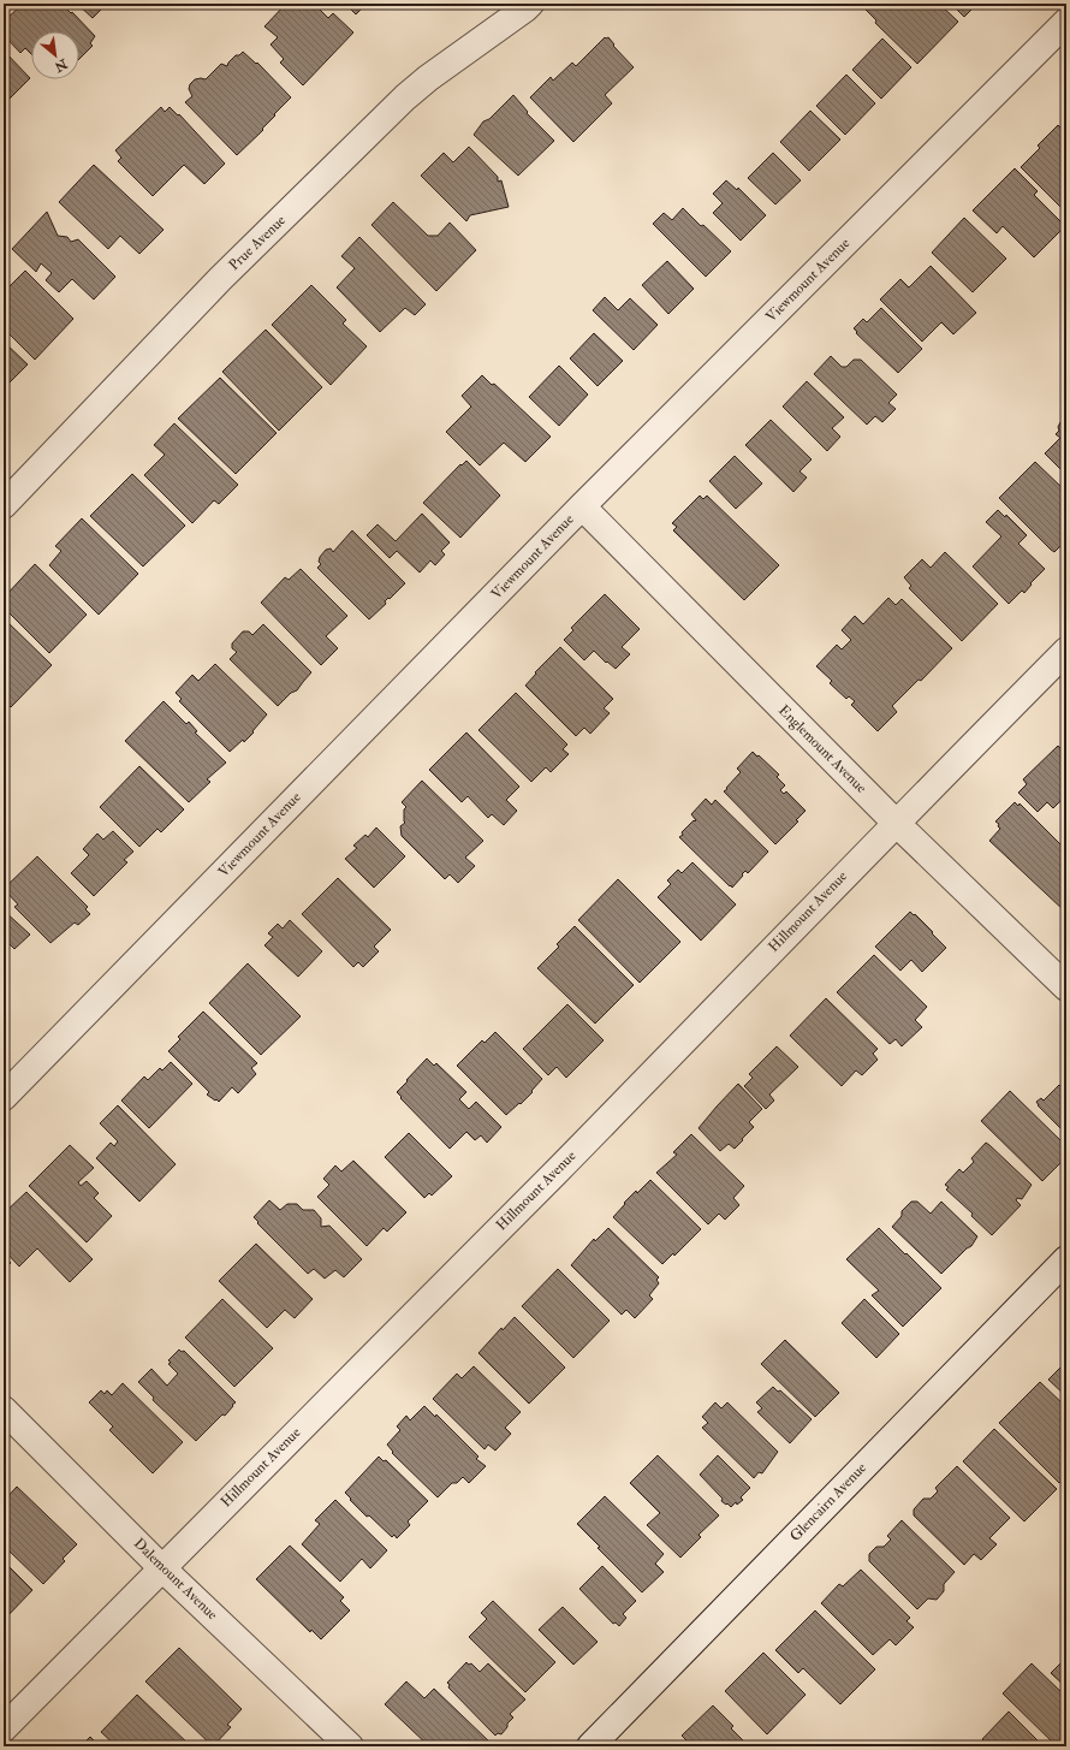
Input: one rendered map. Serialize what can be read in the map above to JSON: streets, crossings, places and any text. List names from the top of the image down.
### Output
{
  "streets": {
    "street": [
      "Prue Avenue",
      "Viewmount Avenue",
      "Englemount Avenue",
      "Hillmount Avenue",
      "Glencairn Avenue",
      "Dalemount Avenue"
    ]
  },
  "crossings": [
    ["Viewmount Avenue", "Englemount Avenue"],
    ["Englemount Avenue", "Hillmount Avenue"],
    ["Hillmount Avenue", "Dalemount Avenue"]
  ],
  "north": "bottom right"
}
